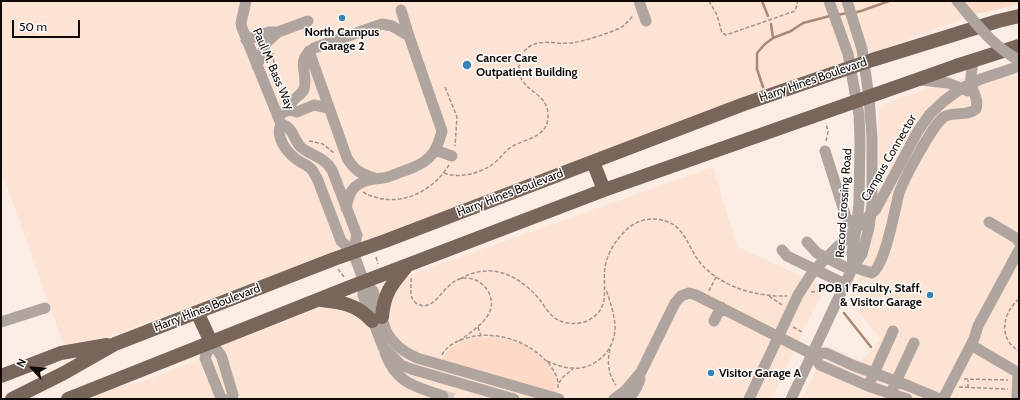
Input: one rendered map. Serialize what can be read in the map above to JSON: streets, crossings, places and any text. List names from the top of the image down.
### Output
{
  "streets": {
    "main road": ["Harry Hines Boulevard"],
    "street": ["Paul M. Bass Way", "Campus Connector", "Record Crossing Road"]
  },
  "crossings": [
    ["Paul M. Bass Way", "Harry Hines Boulevard"],
    ["Harry Hines Boulevard", "Record Crossing Road"]
  ],
  "places": [
    "North Campus Garage 2",
    "Cancer Care Outpatient Building",
    "POB 1 Faculty, Staff, & Visitor Garage",
    "Visitor Garage A"
  ],
  "scale_bar": "50 m",
  "north": "top left"
}
